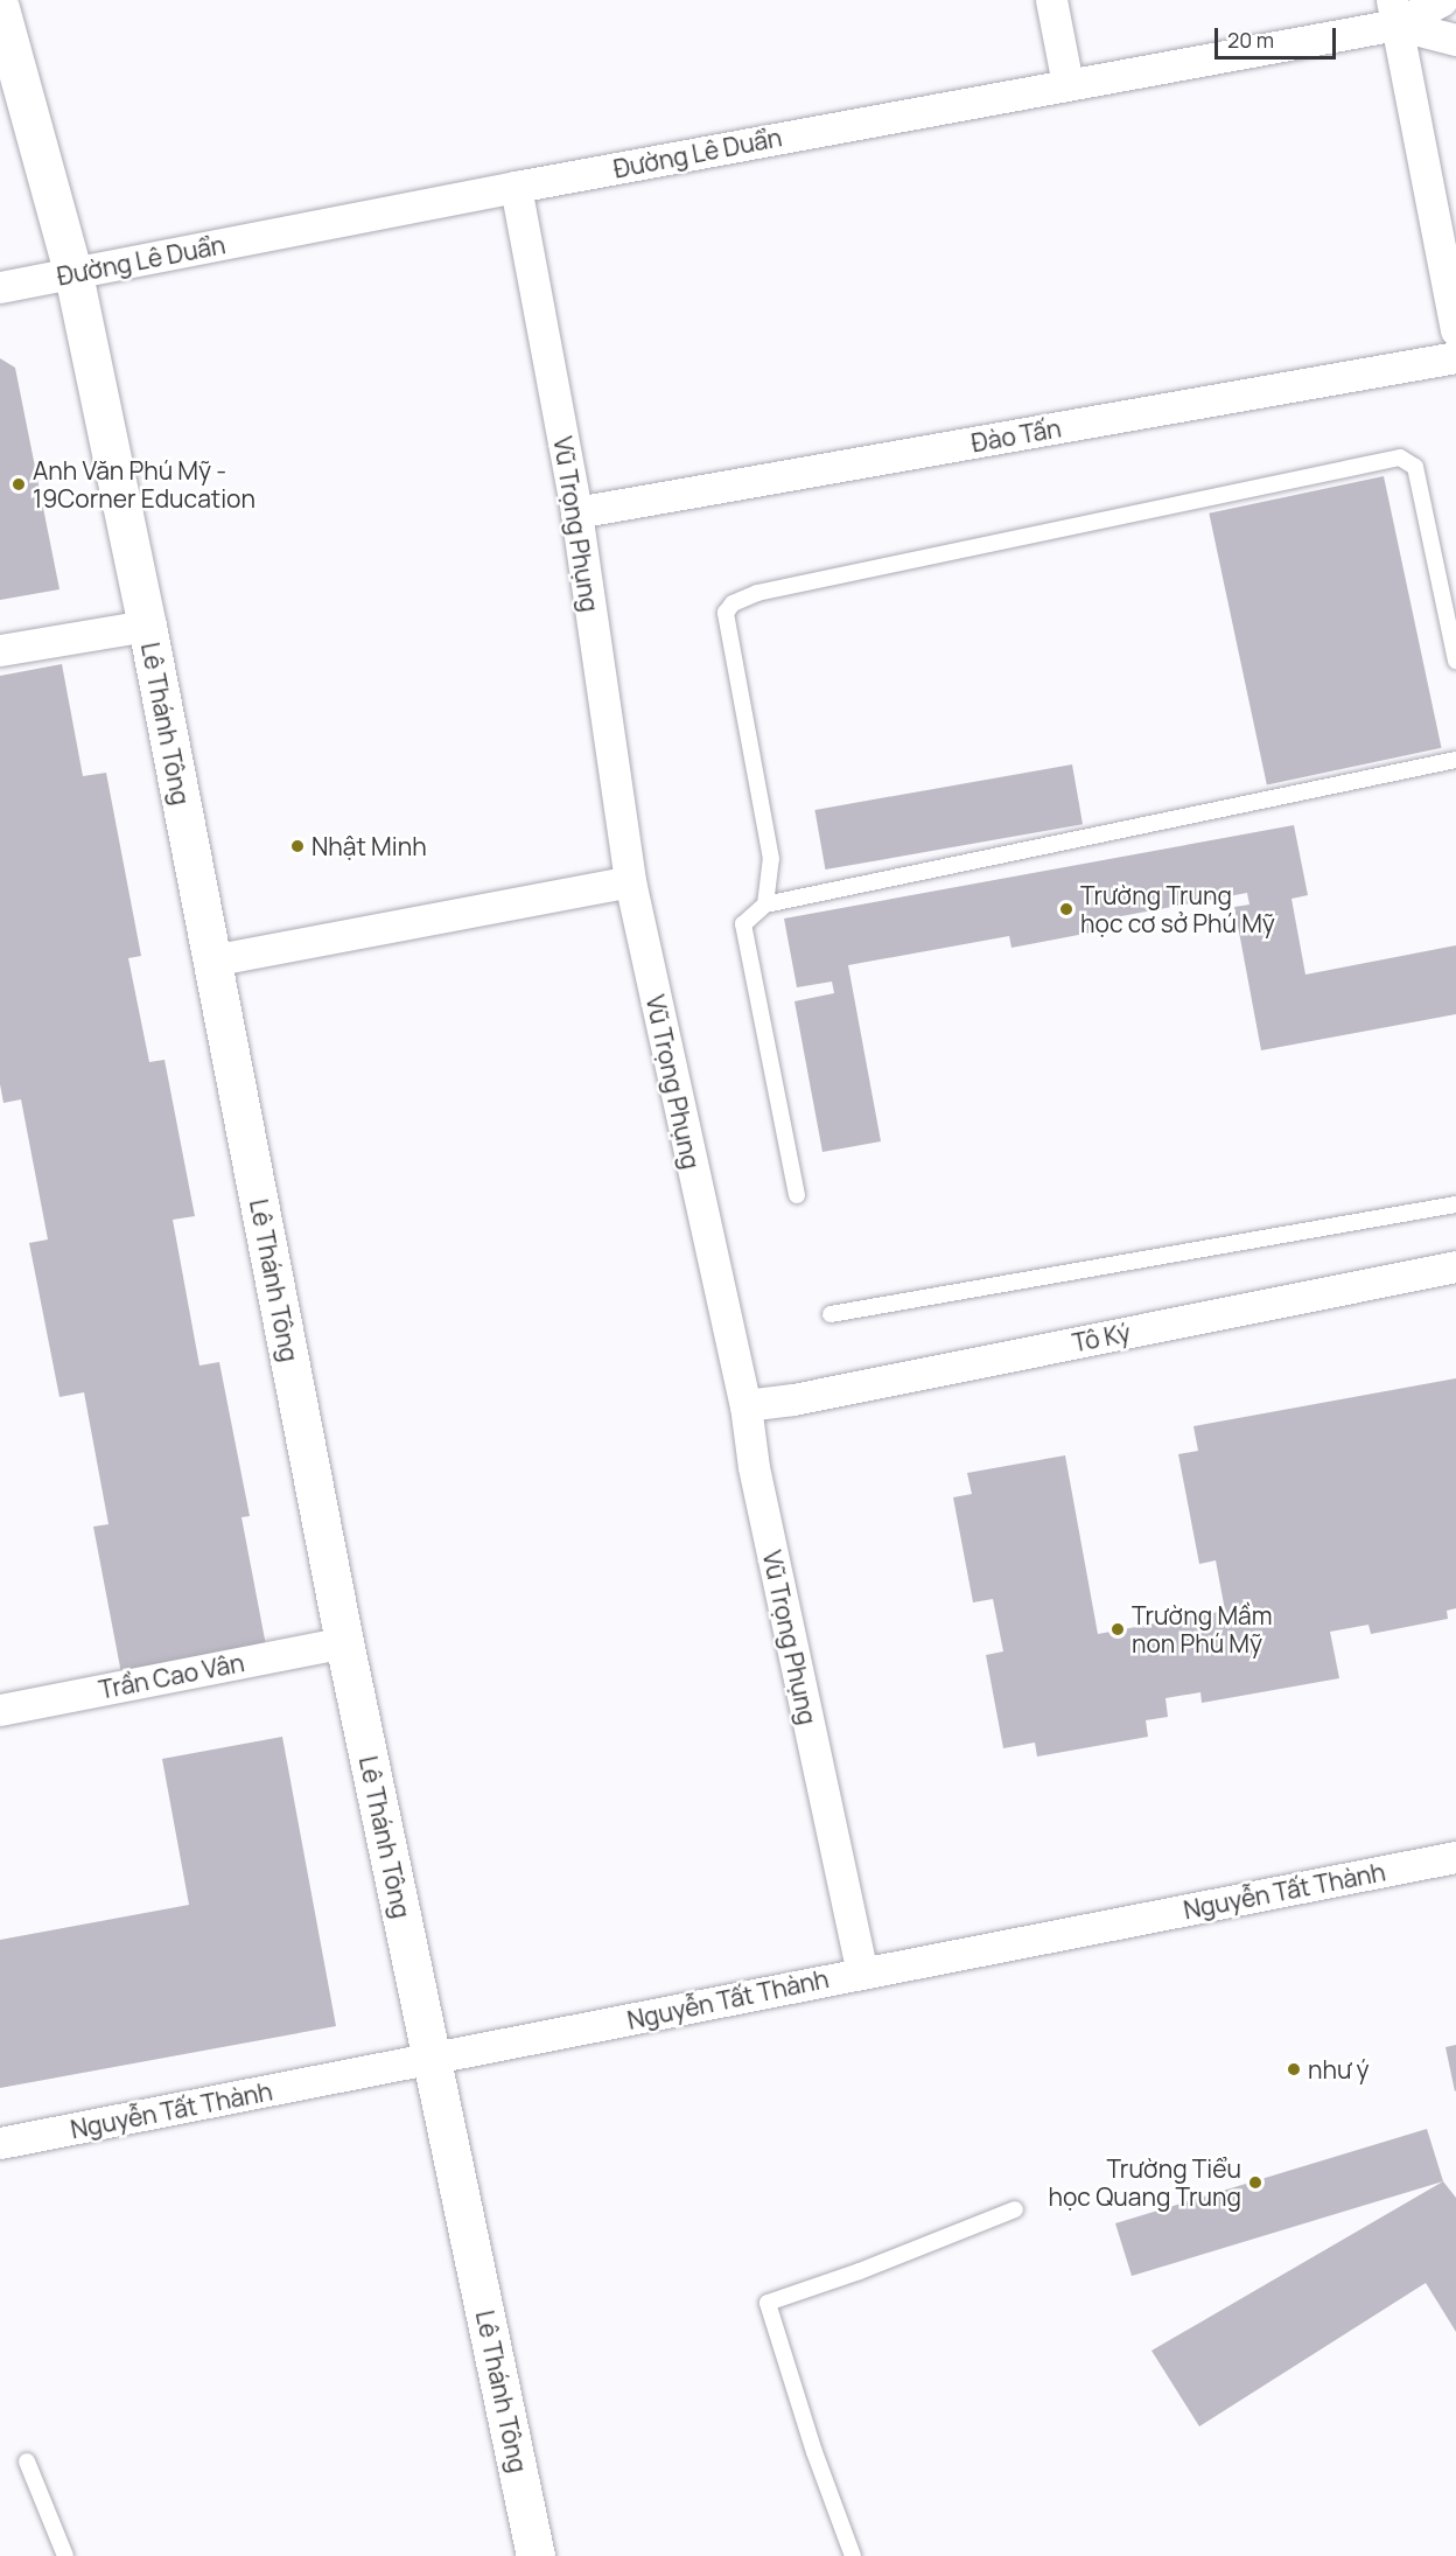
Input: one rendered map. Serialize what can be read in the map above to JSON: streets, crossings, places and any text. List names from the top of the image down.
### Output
{
  "streets": {
    "street": [
      "Đường Lê Duẩn",
      "Đào Tấn",
      "Vũ Trọng Phụng",
      "Lê Thánh Tông",
      "Tô Ký",
      "Trần Cao Vân",
      "Nguyễn Tất Thành"
    ]
  },
  "crossings": [
    ["Đường Lê Duẩn", "Vũ Trọng Phụng"],
    ["Đường Lê Duẩn", "Lê Thánh Tông"],
    ["Đào Tấn", "Vũ Trọng Phụng"],
    ["Vũ Trọng Phụng", "Tô Ký"],
    ["Vũ Trọng Phụng", "Nguyễn Tất Thành"],
    ["Lê Thánh Tông", "Trần Cao Vân"],
    ["Lê Thánh Tông", "Nguyễn Tất Thành"]
  ],
  "places": [
    "Anh Văn Phú Mỹ - 19Corner Education",
    "Nhật Minh",
    "Trường Trung học cơ sở Phú Mỹ",
    "Trường Mầm non Phú Mỹ",
    "như ý",
    "Trường Tiểu học Quang Trung"
  ],
  "scale_bar": "20 m"
}
